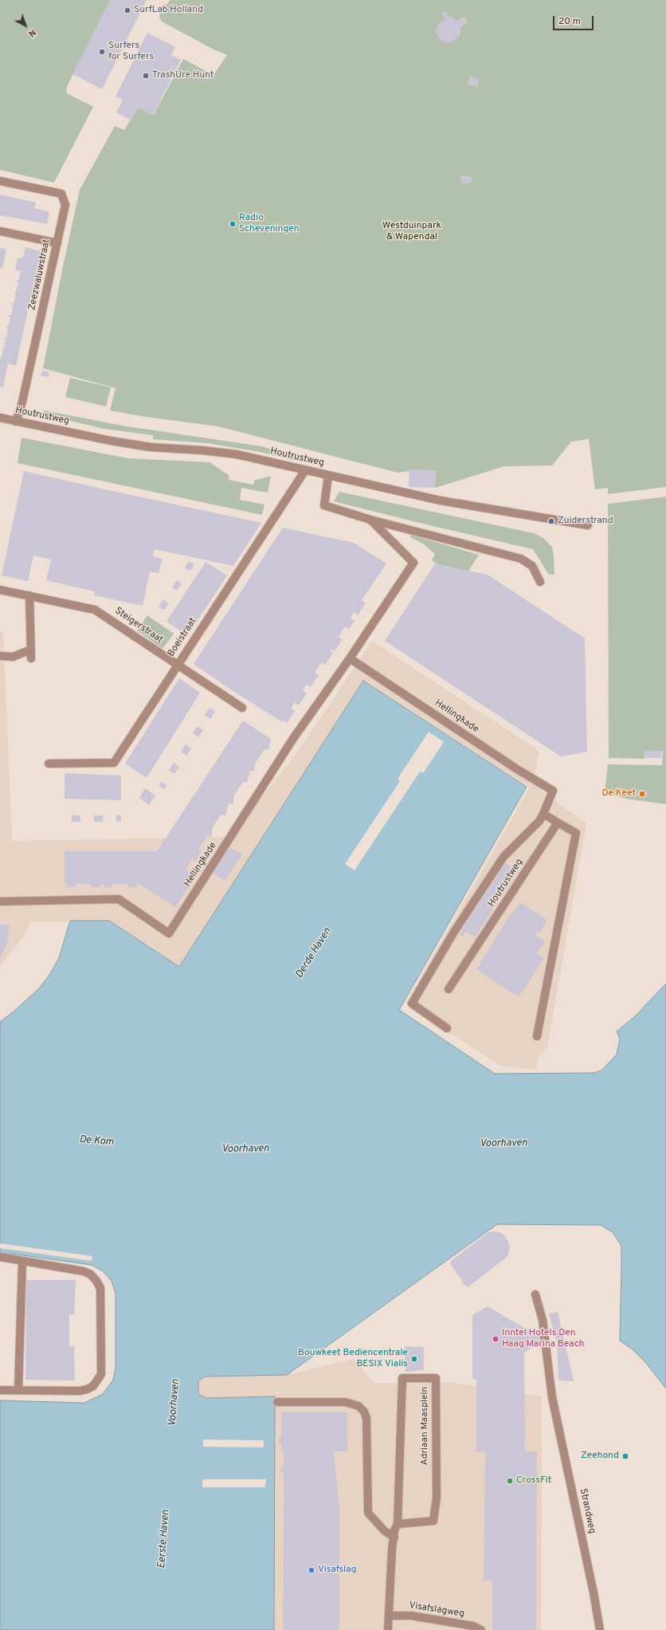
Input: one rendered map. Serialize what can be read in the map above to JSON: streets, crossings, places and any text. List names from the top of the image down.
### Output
{
  "streets": {
    "street": [
      "Zeezwaluwstraat",
      "Houtrustweg",
      "Steigerstraat",
      "Boeistraat",
      "Hellingkade",
      "Adriaan Maasplein",
      "Strandweg",
      "Visafslagweg"
    ]
  },
  "crossings": [
    ["Zeezwaluwstraat", "Houtrustweg"],
    ["Houtrustweg", "Boeistraat"],
    ["Steigerstraat", "Boeistraat"]
  ],
  "water": [
    "Derde Haven",
    "De Kom",
    "Voorhaven",
    "Eerste Haven"
  ],
  "parks": ["Westduinpark & Wapendal"],
  "places": [
    "SurfLab Holland",
    "Surfers for Surfers",
    "TrashUre Hunt",
    "Radio Scheveningen",
    "Zuiderstrand",
    "De Keet",
    "Inntel Hotels Den Haag Marina Beach",
    "Bouwkeet Bediencentrale BESIX Vialis",
    "Zeehond",
    "CrossFit",
    "Visafslag"
  ],
  "scale_bar": "20 m",
  "north": "bottom right"
}
